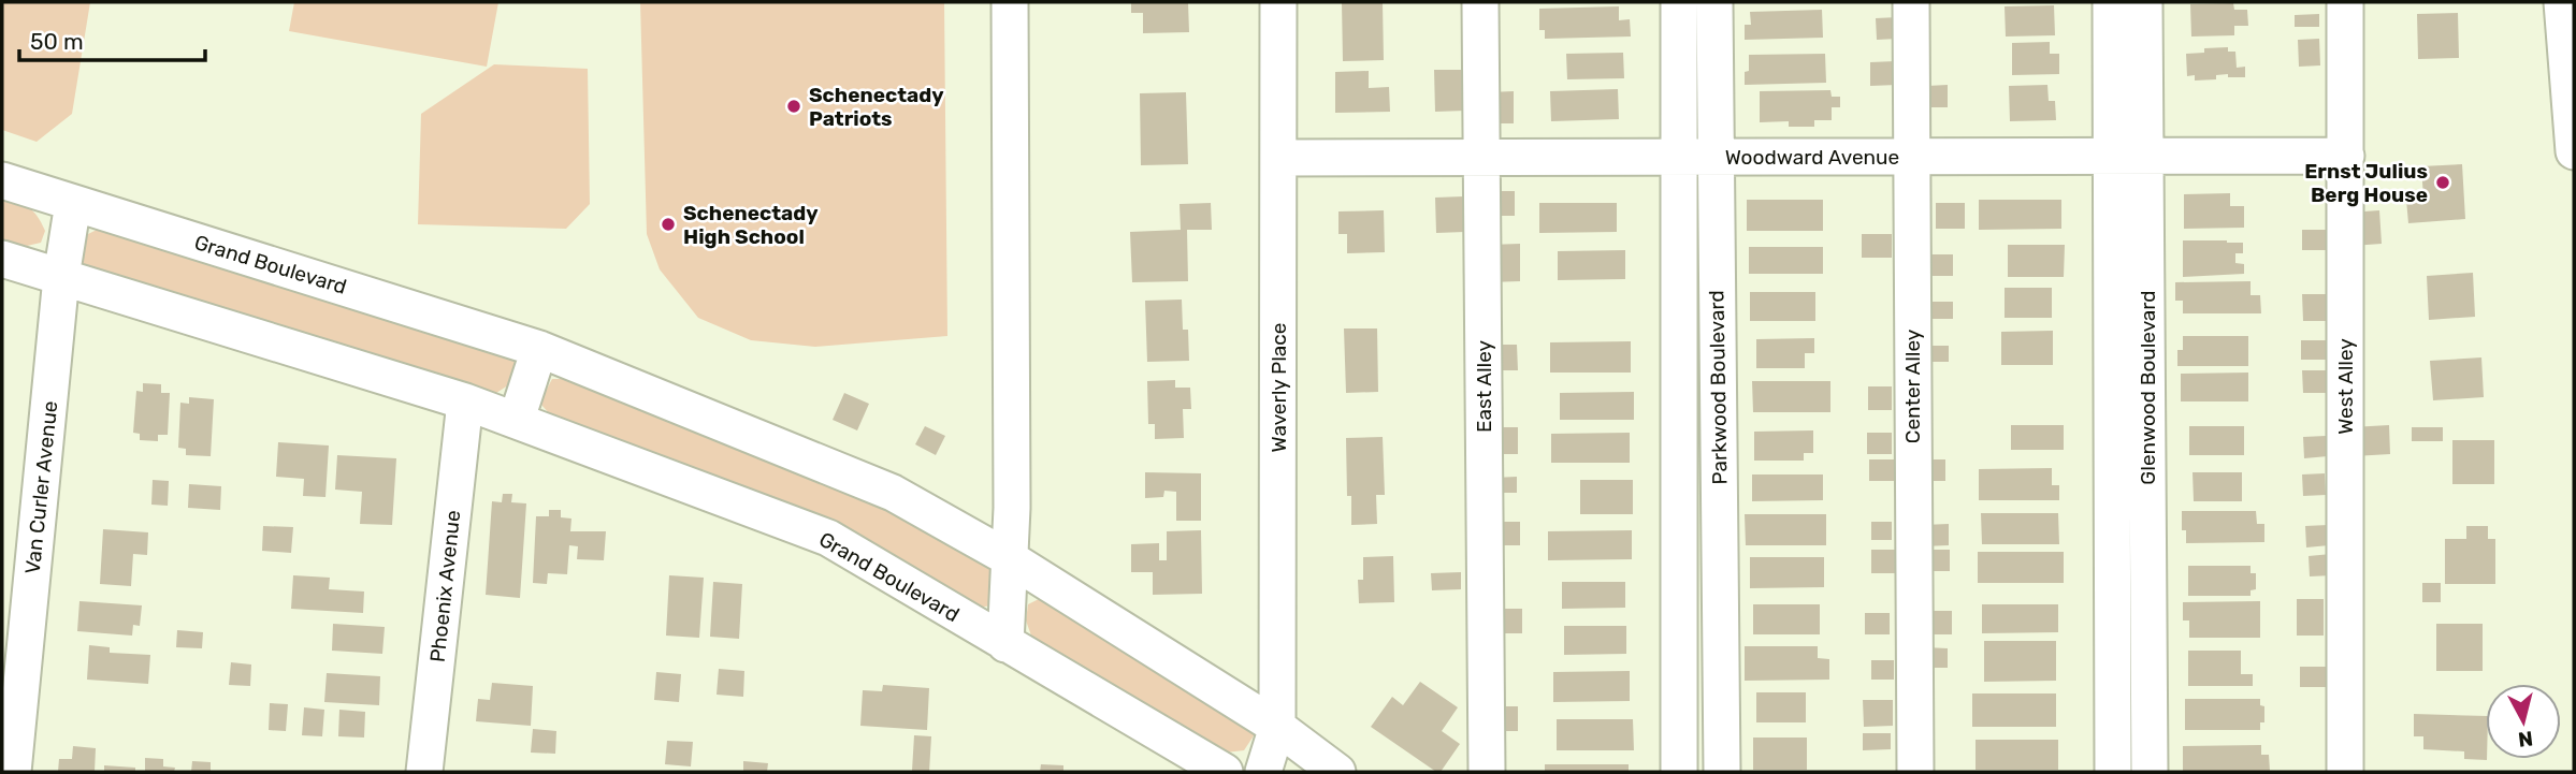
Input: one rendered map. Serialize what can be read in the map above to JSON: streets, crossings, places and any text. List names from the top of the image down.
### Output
{
  "streets": {
    "street": [
      "Woodward Avenue",
      "Grand Boulevard",
      "East Alley",
      "Center Alley",
      "West Alley",
      "Waverly Place",
      "Parkwood Boulevard",
      "Glenwood Boulevard",
      "Van Curler Avenue",
      "Phoenix Avenue"
    ]
  },
  "crossings": [
    ["Woodward Avenue", "East Alley"],
    ["Woodward Avenue", "Center Alley"],
    ["Woodward Avenue", "West Alley"],
    ["Woodward Avenue", "Waverly Place"],
    ["Woodward Avenue", "Parkwood Boulevard"],
    ["Woodward Avenue", "Glenwood Boulevard"],
    ["Grand Boulevard", "Waverly Place"],
    ["Grand Boulevard", "Van Curler Avenue"],
    ["Grand Boulevard", "Phoenix Avenue"]
  ],
  "places": ["Schenectady Patriots", "Ernst Julius Berg House", "Schenectady High School"],
  "scale_bar": "50 m",
  "north": "bottom"
}
